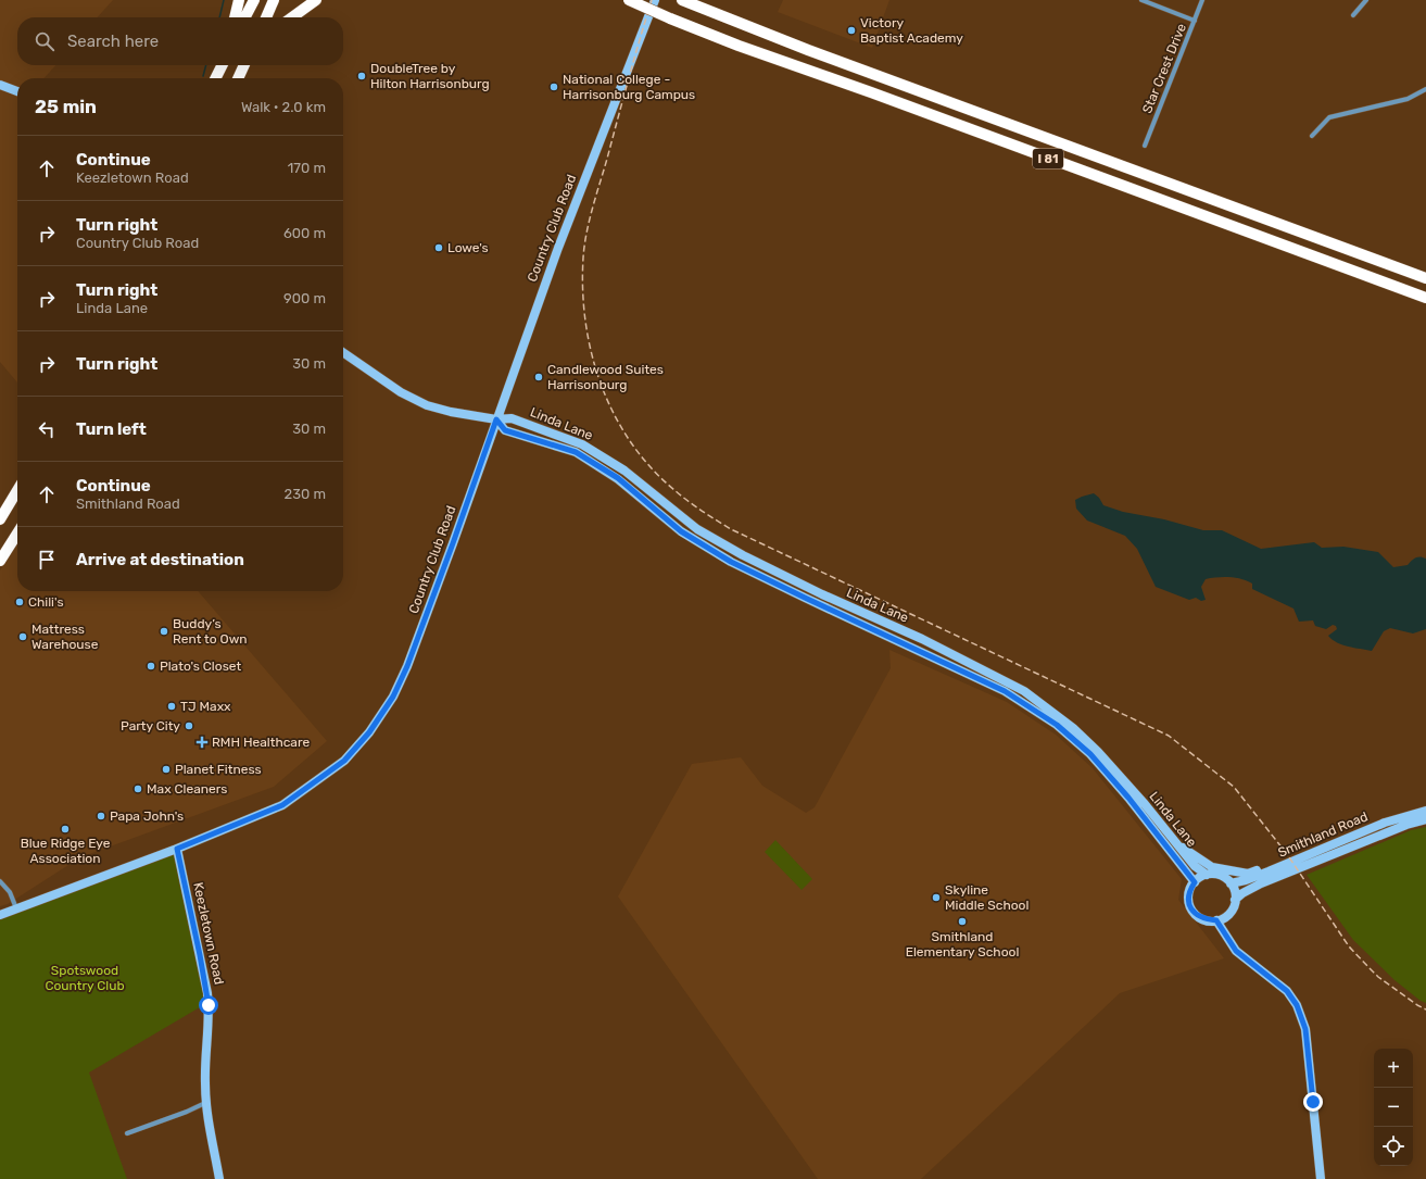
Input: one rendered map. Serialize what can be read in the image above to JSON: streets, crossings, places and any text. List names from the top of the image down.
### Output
{
  "streets": {
    "highway": ["I 81"],
    "street": [
      "Star Crest Drive",
      "Country Club Road",
      "Linda Lane",
      "Smithland Road",
      "Keezletown Road"
    ]
  },
  "crossings": [
    ["Country Club Road", "Linda Lane"],
    ["Country Club Road", "Keezletown Road"],
    ["Linda Lane", "Smithland Road"]
  ],
  "parks": ["Spotswood Country Club"],
  "places": {
    "other": [
      "Victory Baptist Academy",
      "DoubleTree by Hilton Harrisonburg",
      "National College - Harrisonburg Campus",
      "Lowe's",
      "Candlewood Suites Harrisonburg",
      "Chili's",
      "Buddy’s Rent to Own",
      "Mattress Warehouse",
      "Plato's Closet",
      "TJ Maxx",
      "Party City",
      "Planet Fitness",
      "Max Cleaners",
      "Papa John's",
      "Blue Ridge Eye Association",
      "Skyline Middle School",
      "Smithland Elementary School"
    ],
    "health": ["RMH Healthcare"]
  },
  "page": {
    "search": "Search here",
    "heading": ["25 min", "Walk · 2.0 km"],
    "list": [
      ["Continue", "Keezletown Road", "170 m"],
      ["Turn right", "Country Club Road", "600 m"],
      ["Turn right", "Linda Lane", "900 m"],
      ["Turn right", "30 m"],
      ["Turn left", "30 m"],
      ["Continue", "Smithland Road", "230 m"],
      "Arrive at destination"
    ],
    "map_buttons": ["+", "−"]
  }
}
